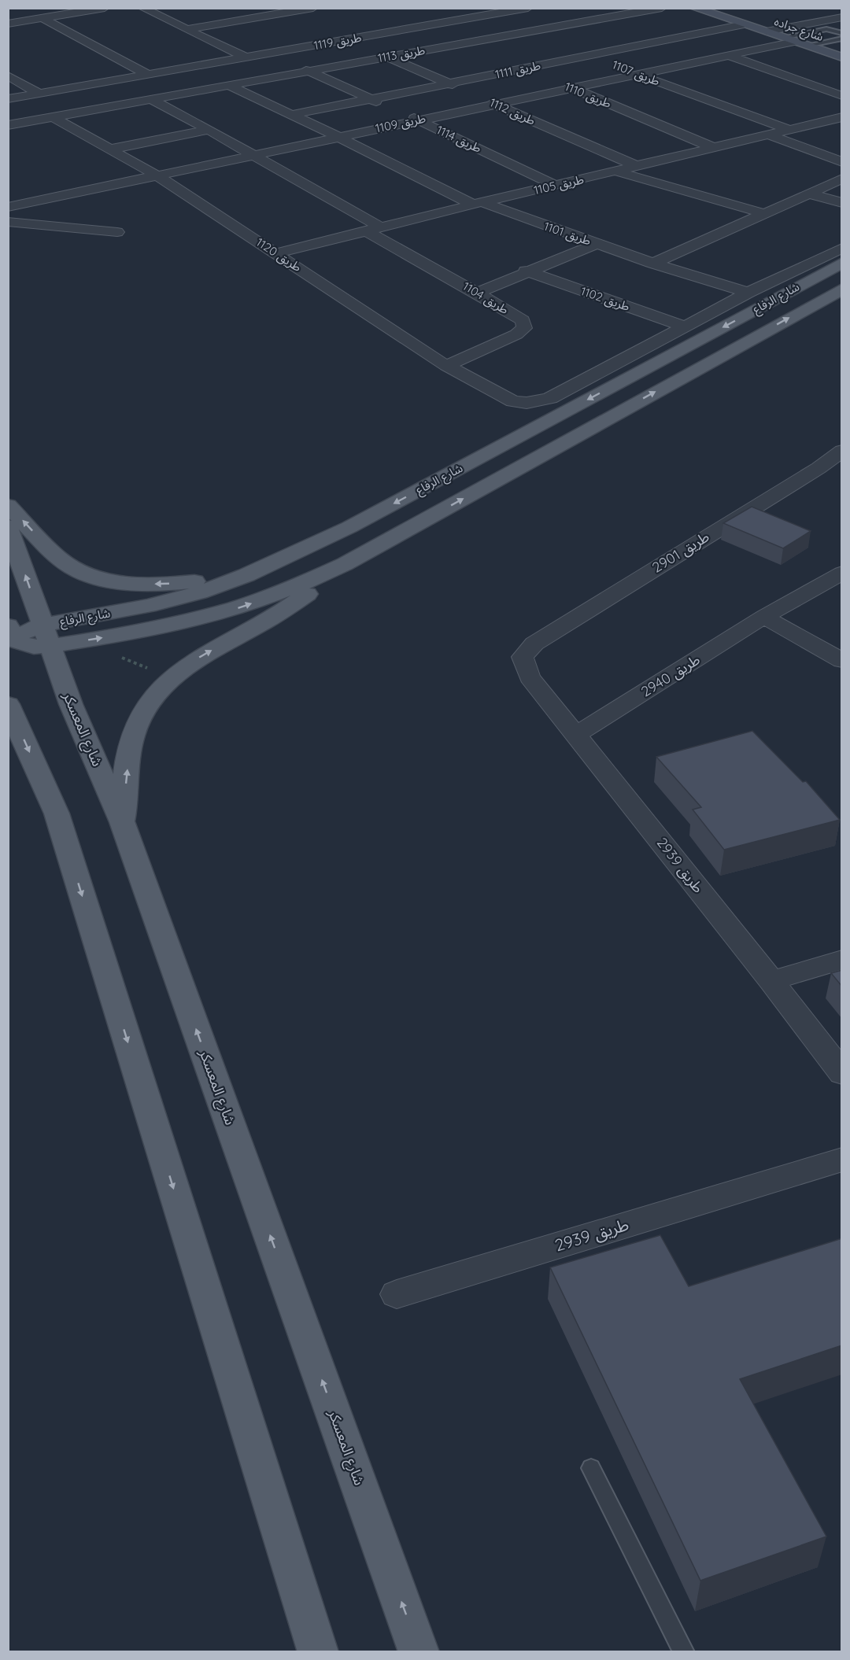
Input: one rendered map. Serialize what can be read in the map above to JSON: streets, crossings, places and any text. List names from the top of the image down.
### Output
{
  "streets": {
    "main road": ["شارع الرفاع", "شارع المعسكر"],
    "street": [
      "شارع جراده",
      "طريق 1119",
      "طريق 1113",
      "طريق 1111",
      "طريق 1107",
      "طريق 1110",
      "طريق 1112",
      "طريق 1109",
      "طريق 1114",
      "طريق 1105",
      "طريق 1101",
      "طريق 1120",
      "طريق 1104",
      "طريق 1102",
      "طريق 2901",
      "طريق 2940",
      "طريق 2939"
    ]
  },
  "crossings": [
    ["شارع جراده", "طريق 1111"],
    ["شارع جراده", "طريق 1109"],
    ["طريق 1113", "طريق 1120"],
    ["طريق 1111", "طريق 1107"],
    ["طريق 1107", "طريق 1109"],
    ["طريق 1107", "طريق 1105"],
    ["طريق 1110", "طريق 1109"],
    ["طريق 1110", "طريق 1105"],
    ["طريق 1112", "طريق 1109"],
    ["طريق 1112", "طريق 1105"],
    ["طريق 1109", "طريق 1114"],
    ["طريق 1109", "طريق 1101"],
    ["طريق 1109", "طريق 1120"],
    ["طريق 1114", "طريق 1105"],
    ["طريق 1105", "طريق 1101"],
    ["طريق 1105", "طريق 1120"],
    ["طريق 1105", "طريق 1104"],
    ["طريق 1101", "طريق 1120"],
    ["طريق 1120", "طريق 1104"],
    ["طريق 1120", "طريق 1102"],
    ["شارع الرفاع", "شارع المعسكر"],
    ["طريق 2901", "طريق 2939"],
    ["طريق 2940", "طريق 2939"]
  ]
}
